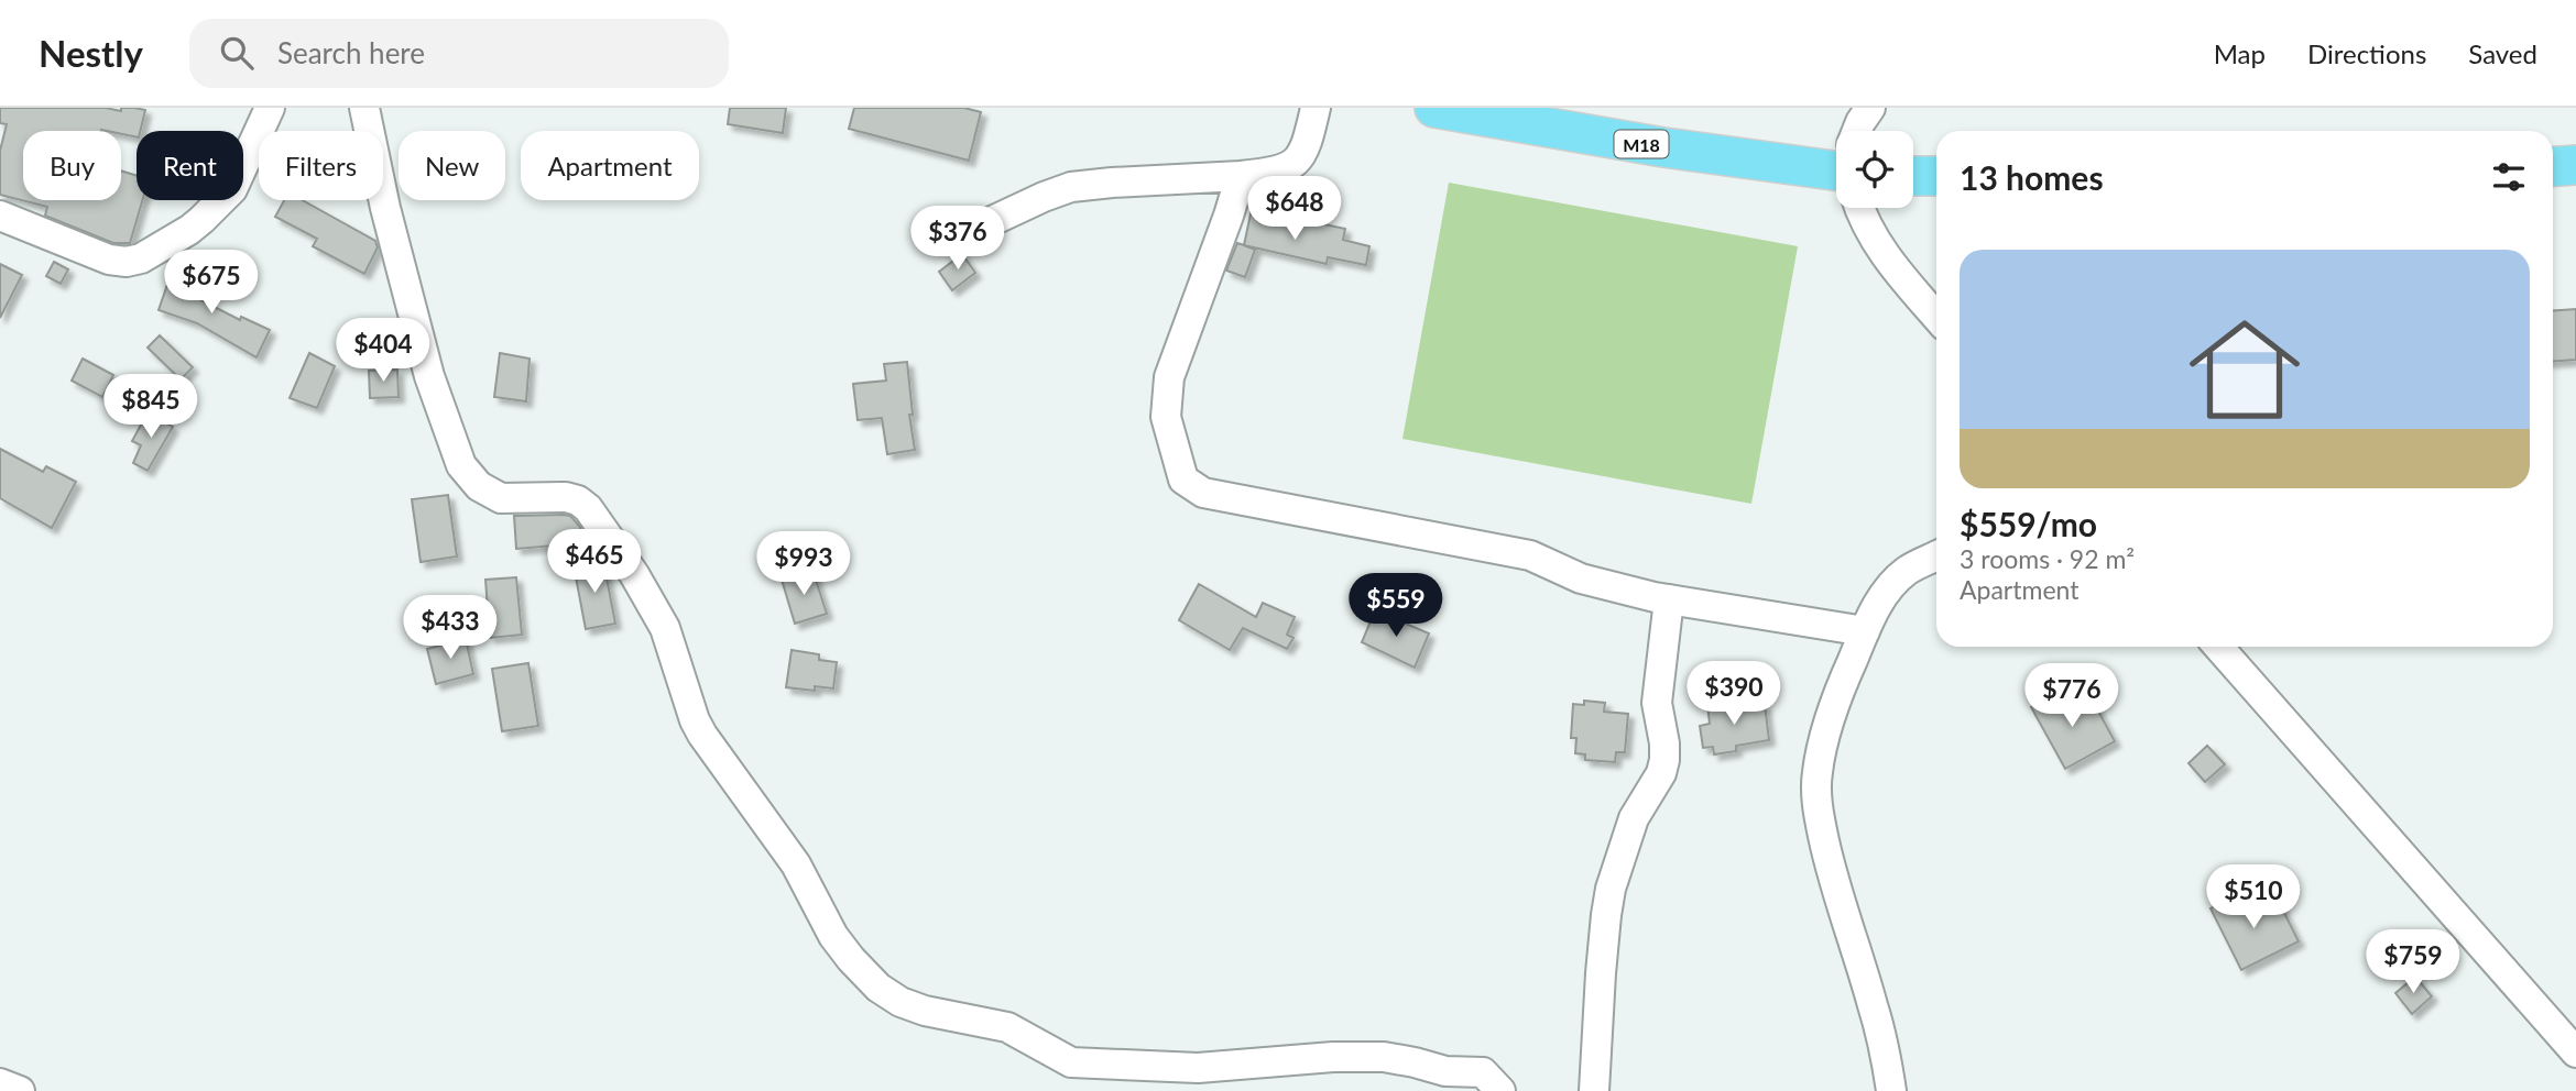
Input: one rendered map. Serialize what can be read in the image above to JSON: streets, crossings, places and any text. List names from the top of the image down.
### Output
{
  "streets": {
    "main road": ["M18"]
  },
  "page": {
    "header": "Nestly",
    "search": "Search here",
    "nav": ["Map", "Directions", "Saved"],
    "chip": [
      "Buy",
      "Rent",
      "Filters",
      "New",
      "Apartment"
    ],
    "heading": "13 homes",
    "price": [
      "$648",
      "$376",
      "$675",
      "$404",
      "$845",
      "$465",
      "$993",
      "$559",
      "$433",
      "$390",
      "$776",
      "$510",
      "$759"
    ],
    "list": [
      {
        "name": "$559/mo",
        "note": "3 rooms · 92 m² · Apartment"
      }
    ]
  }
}
